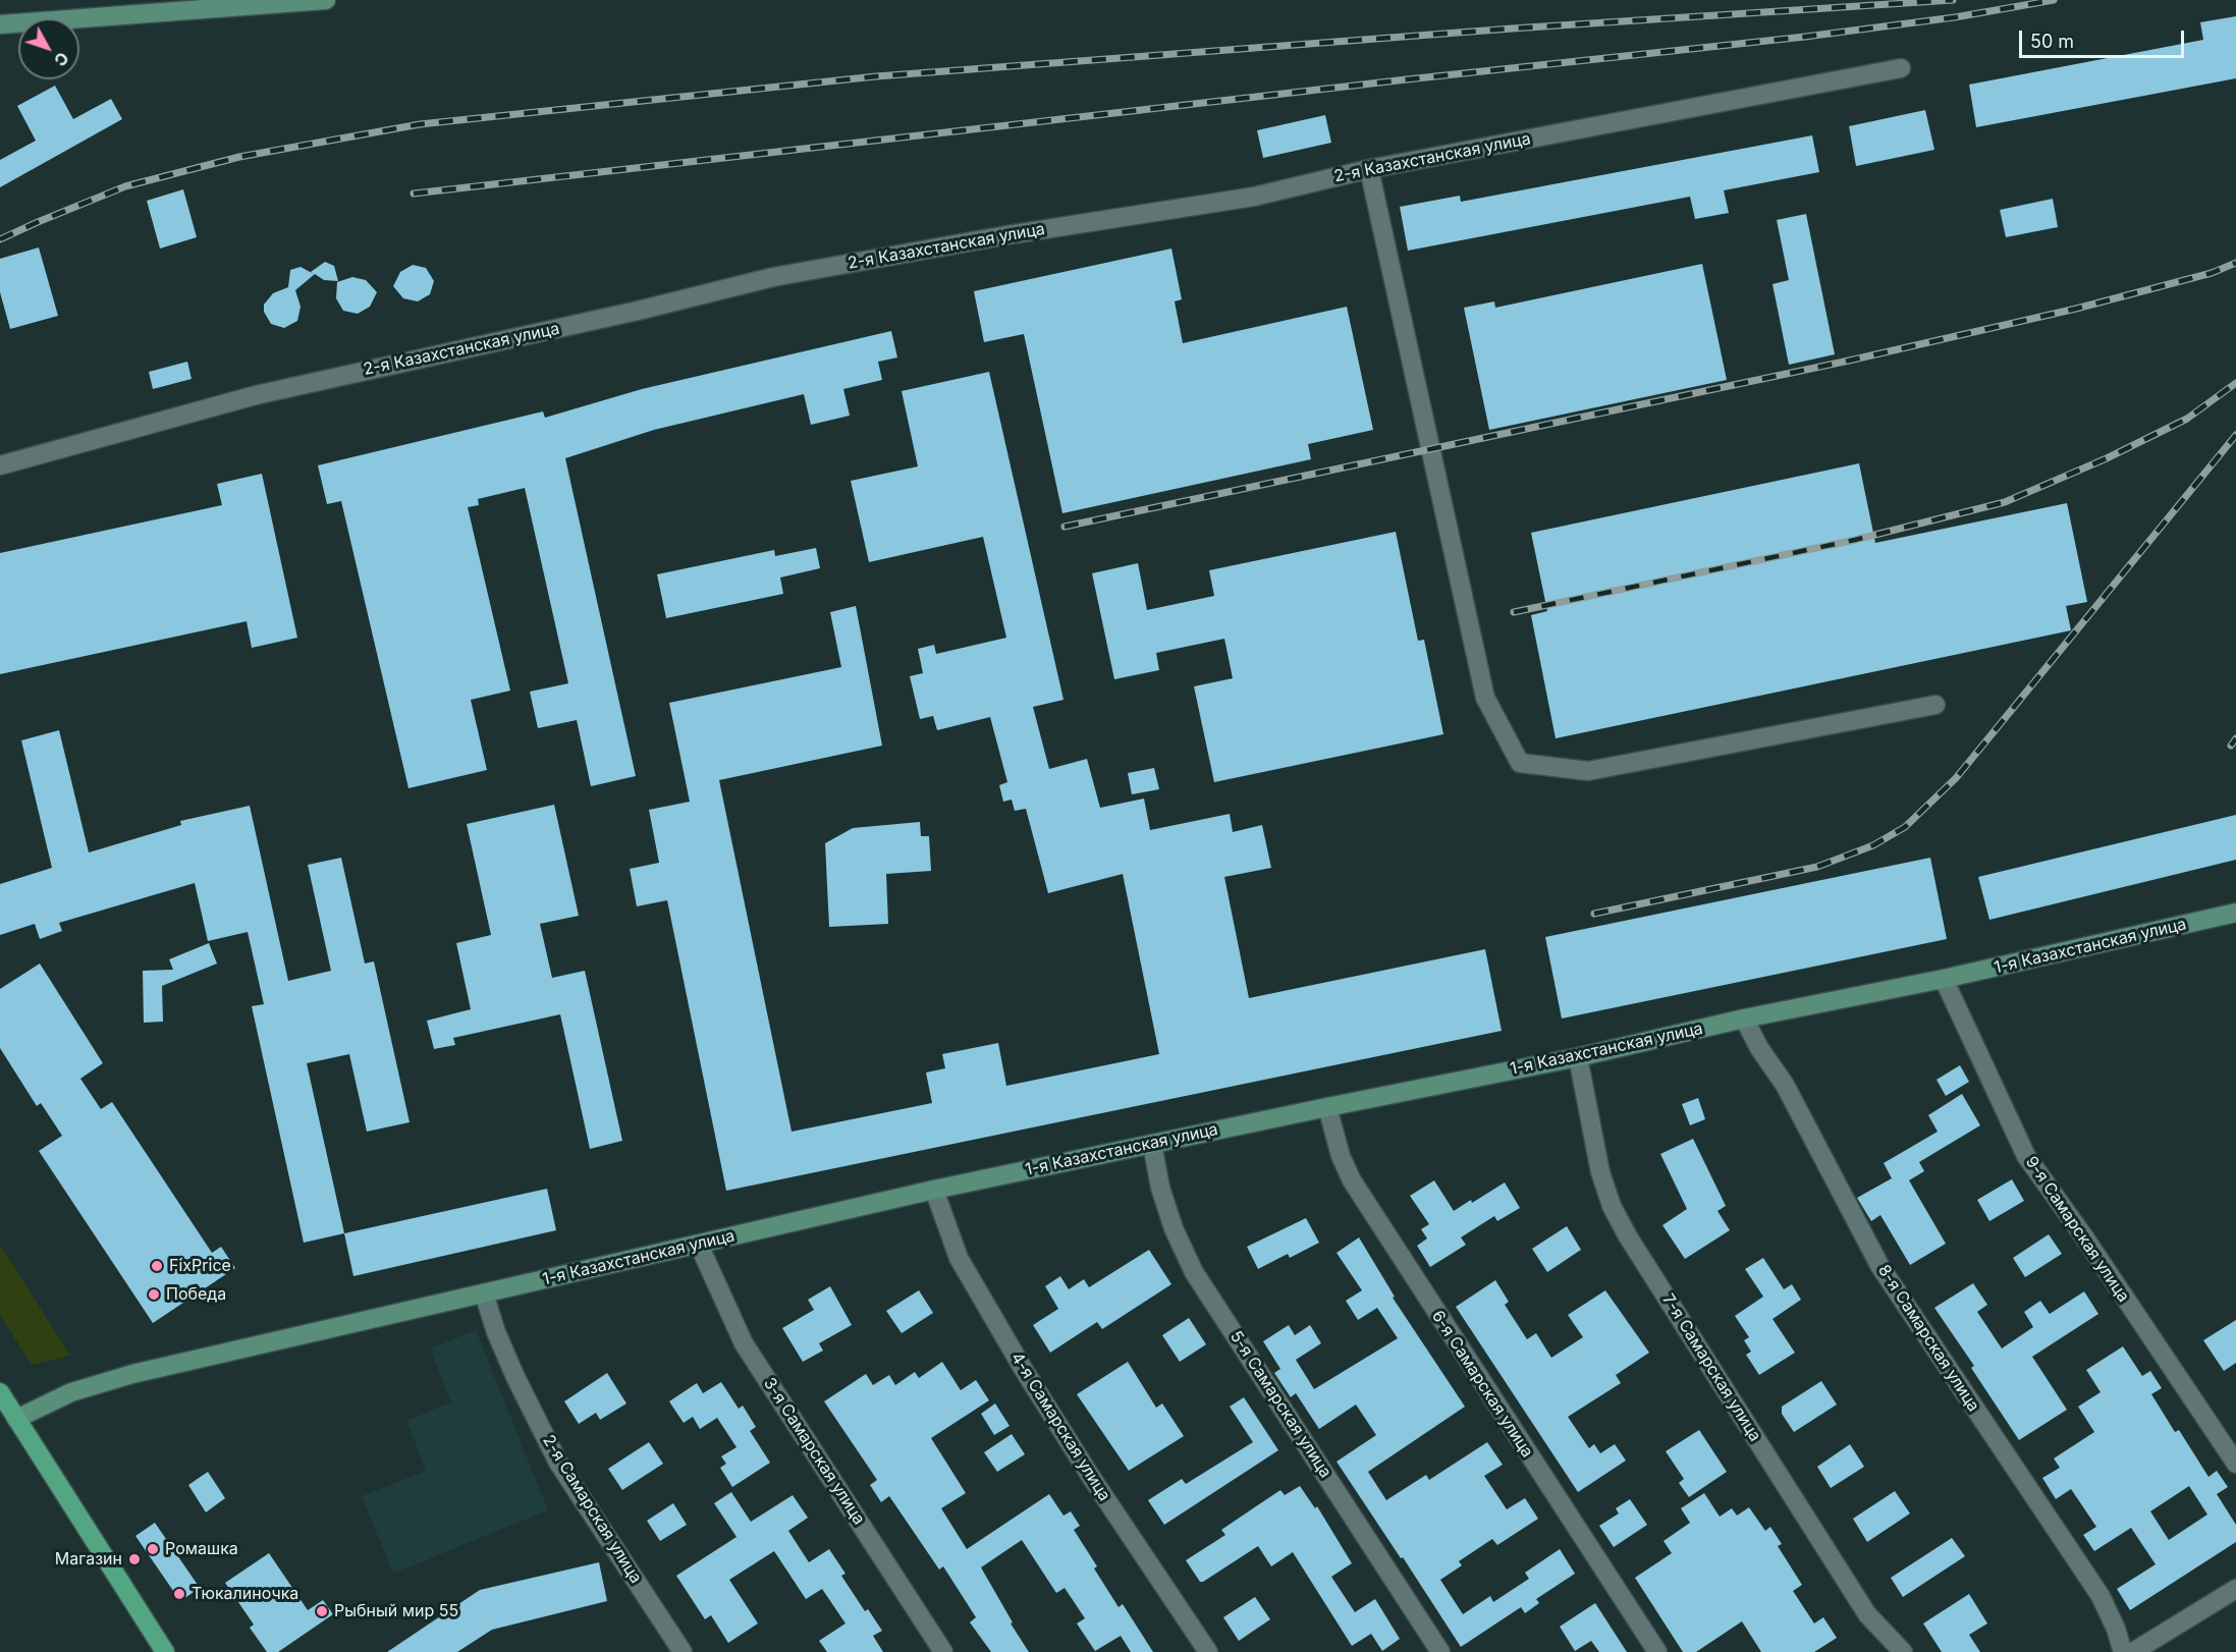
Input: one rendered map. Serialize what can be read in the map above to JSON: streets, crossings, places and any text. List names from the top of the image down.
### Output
{
  "streets": {
    "street": [
      "2-я Казахстанская улица",
      "1-я Казахстанская улица",
      "9-я Самарская улица",
      "8-я Самарская улица",
      "7-я Самарская улица",
      "6-я Самарская улица",
      "5-я Самарская улица",
      "4-я Самарская улица",
      "3-я Самарская улица",
      "2-я Самарская улица"
    ]
  },
  "crossings": [
    ["1-я Казахстанская улица", "9-я Самарская улица"],
    ["1-я Казахстанская улица", "8-я Самарская улица"],
    ["1-я Казахстанская улица", "7-я Самарская улица"],
    ["1-я Казахстанская улица", "6-я Самарская улица"],
    ["1-я Казахстанская улица", "5-я Самарская улица"],
    ["1-я Казахстанская улица", "4-я Самарская улица"],
    ["1-я Казахстанская улица", "3-я Самарская улица"],
    ["1-я Казахстанская улица", "2-я Самарская улица"]
  ],
  "places": [
    "FixPrice",
    "Победа",
    "Ромашка",
    "Магазин",
    "Тюкалиночка",
    "Рыбный мир 55"
  ],
  "scale_bar": "50 m",
  "north": "bottom right"
}
